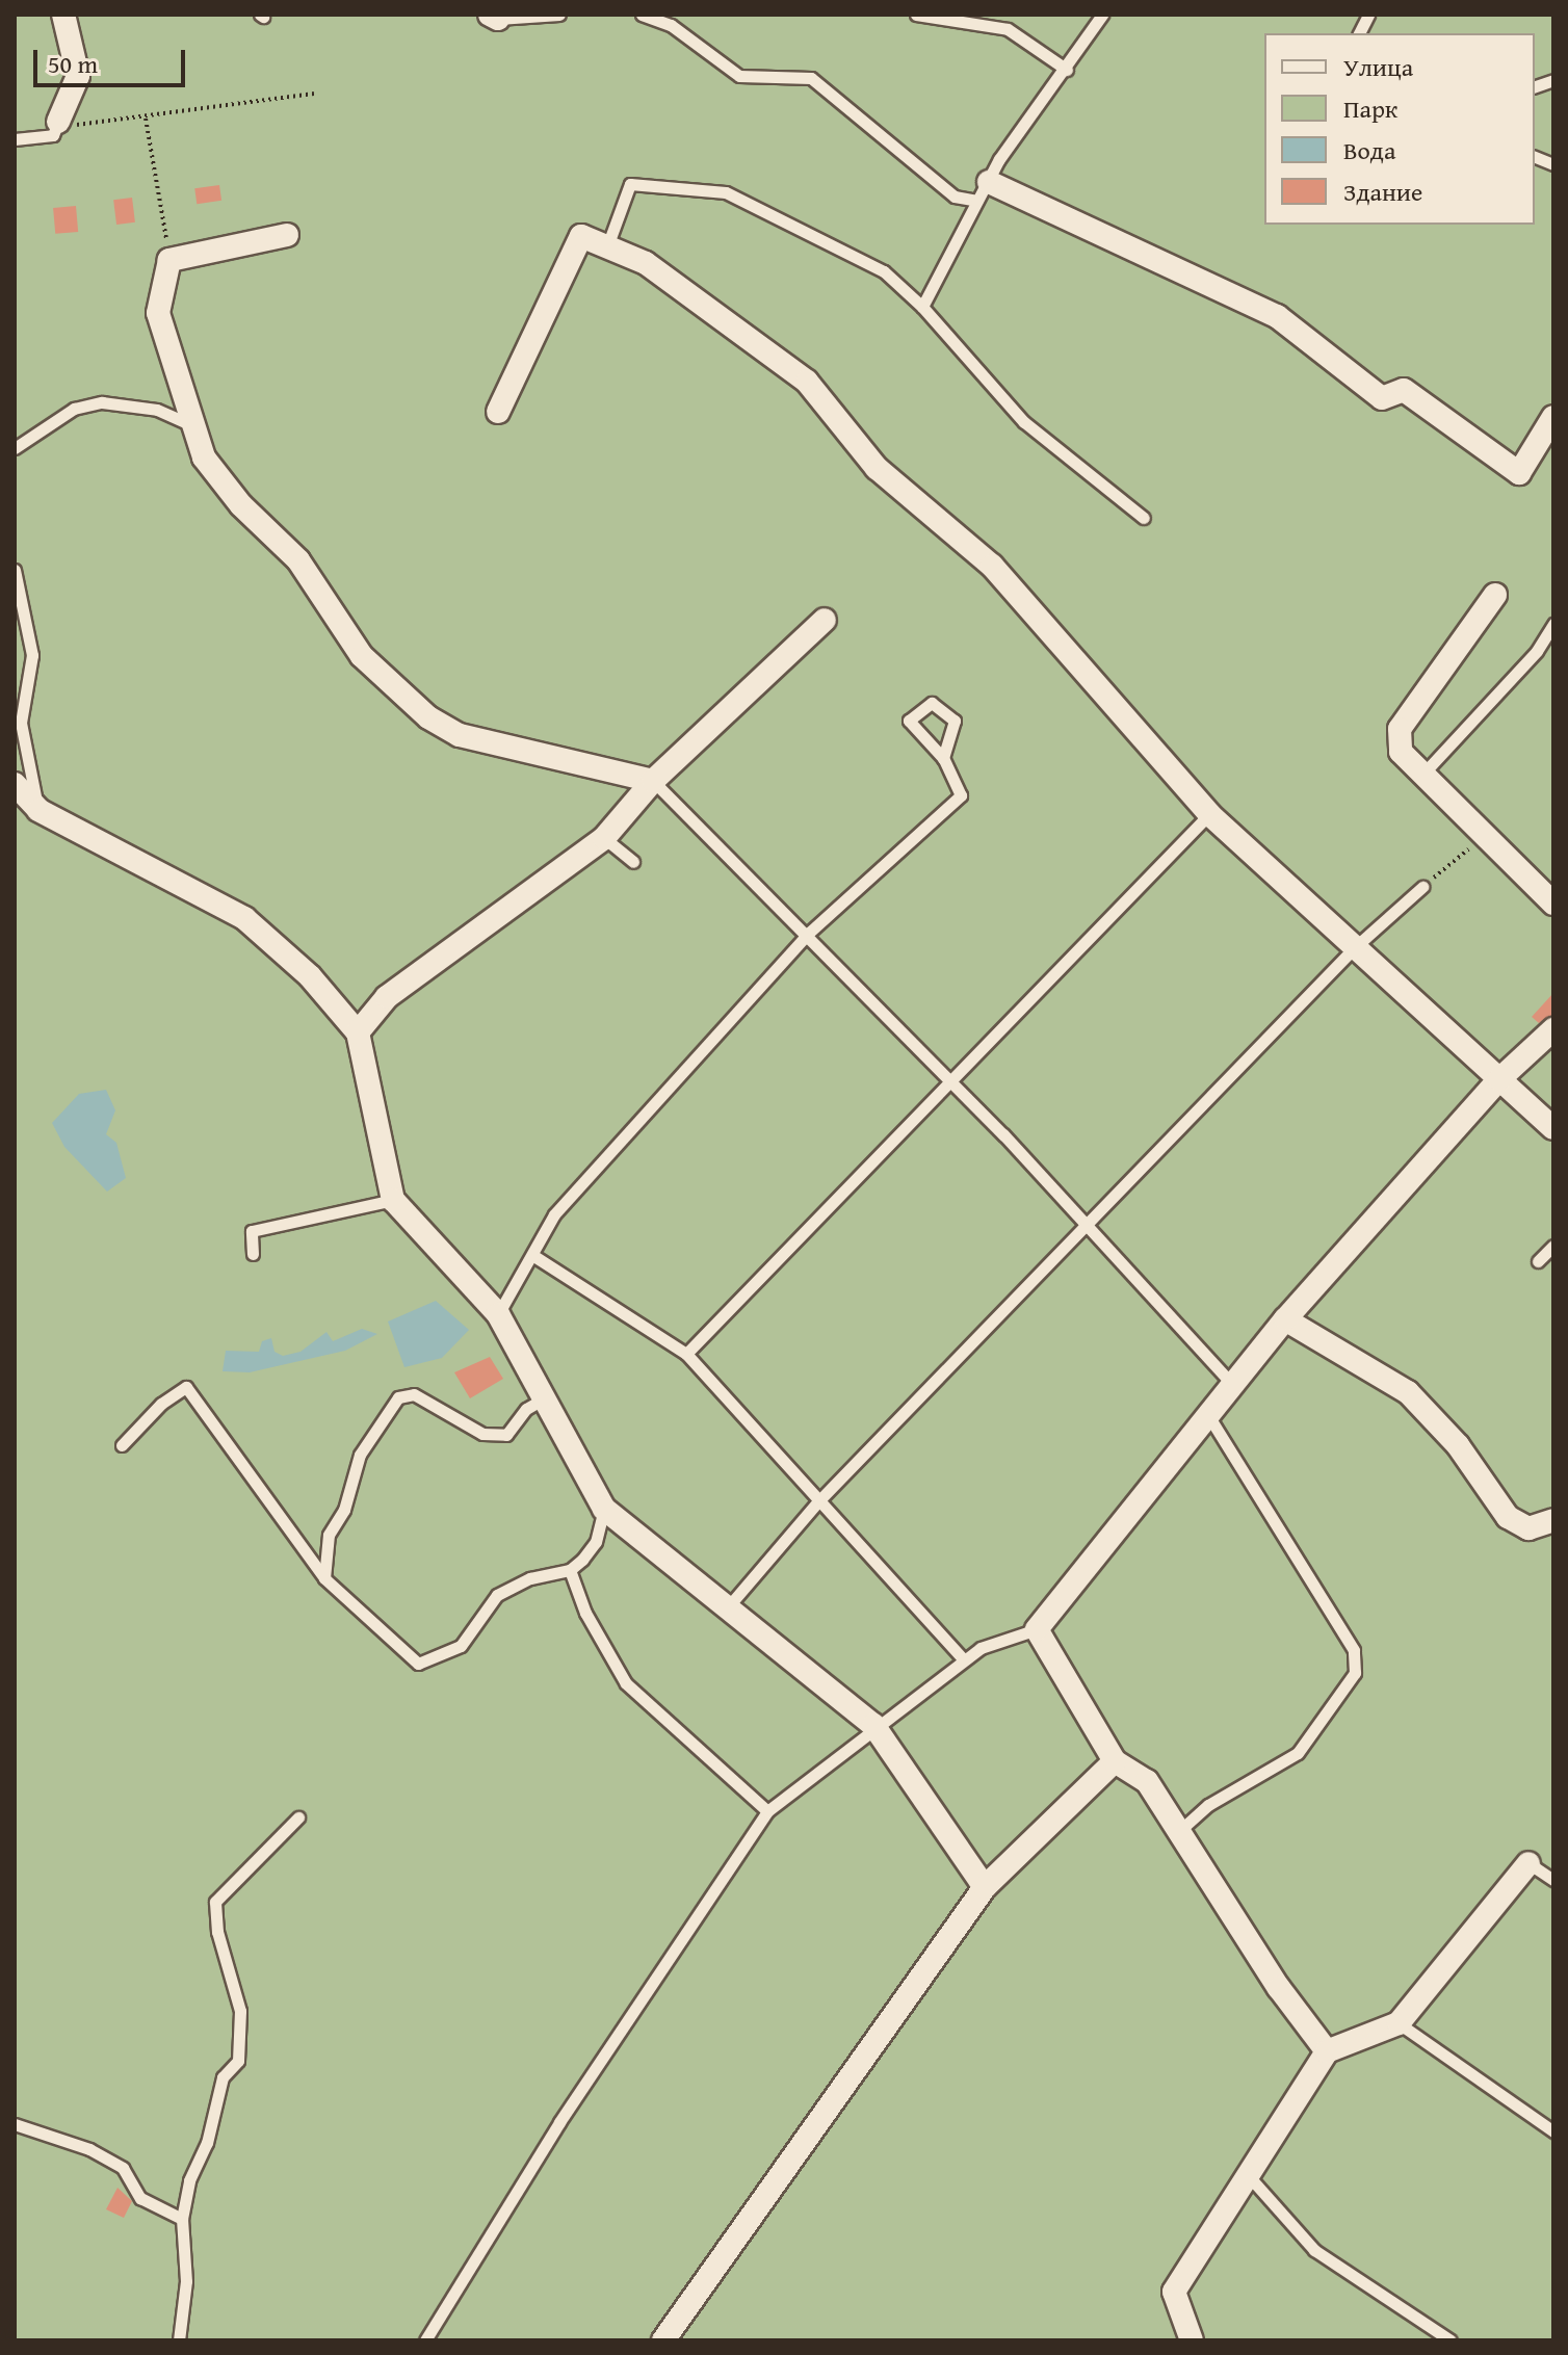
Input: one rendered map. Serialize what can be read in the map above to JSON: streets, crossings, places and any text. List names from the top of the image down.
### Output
{
  "legend": [
    "Улица",
    "Парк",
    "Вода",
    "Здание"
  ],
  "scale_bar": "50 m"
}
